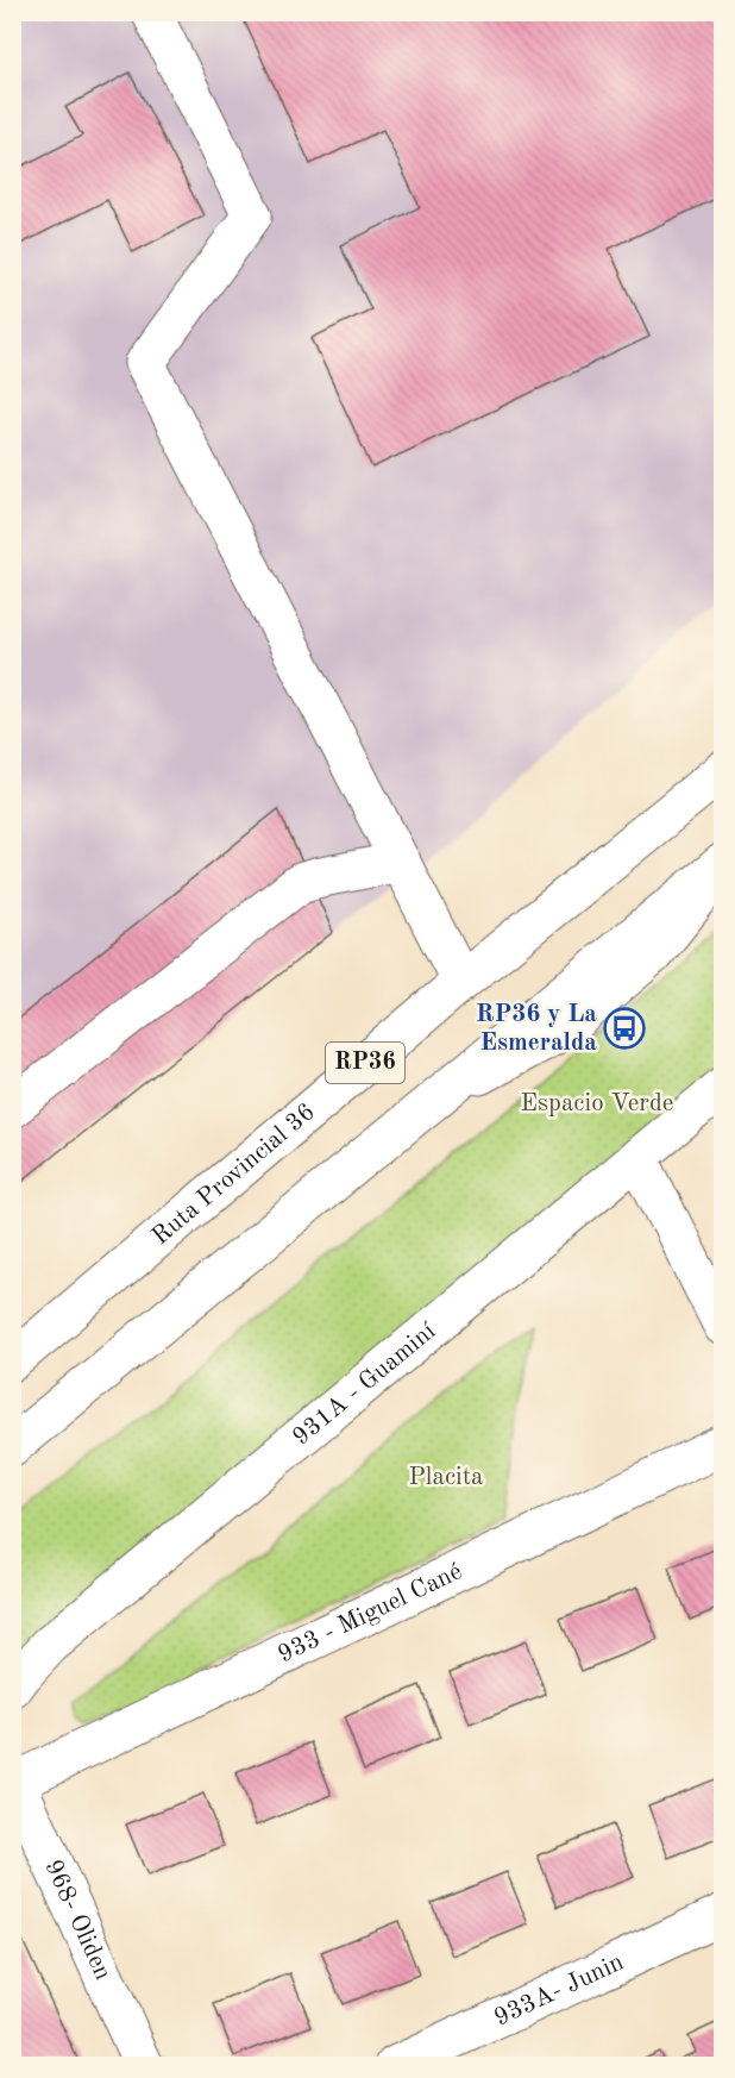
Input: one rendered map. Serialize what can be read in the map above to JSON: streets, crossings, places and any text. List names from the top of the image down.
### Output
{
  "streets": {
    "street": [
      "RP36",
      "Ruta Provincial 36",
      "931A - Guaminí",
      "933 - Miguel Cané",
      "968- Oliden",
      "933A- Junin"
    ]
  },
  "crossings": [
    ["933 - Miguel Cané", "968- Oliden"]
  ],
  "parks": ["Espacio Verde", "Placita"],
  "places": {
    "bus stop": ["RP36 y La Esmeralda"]
  }
}
